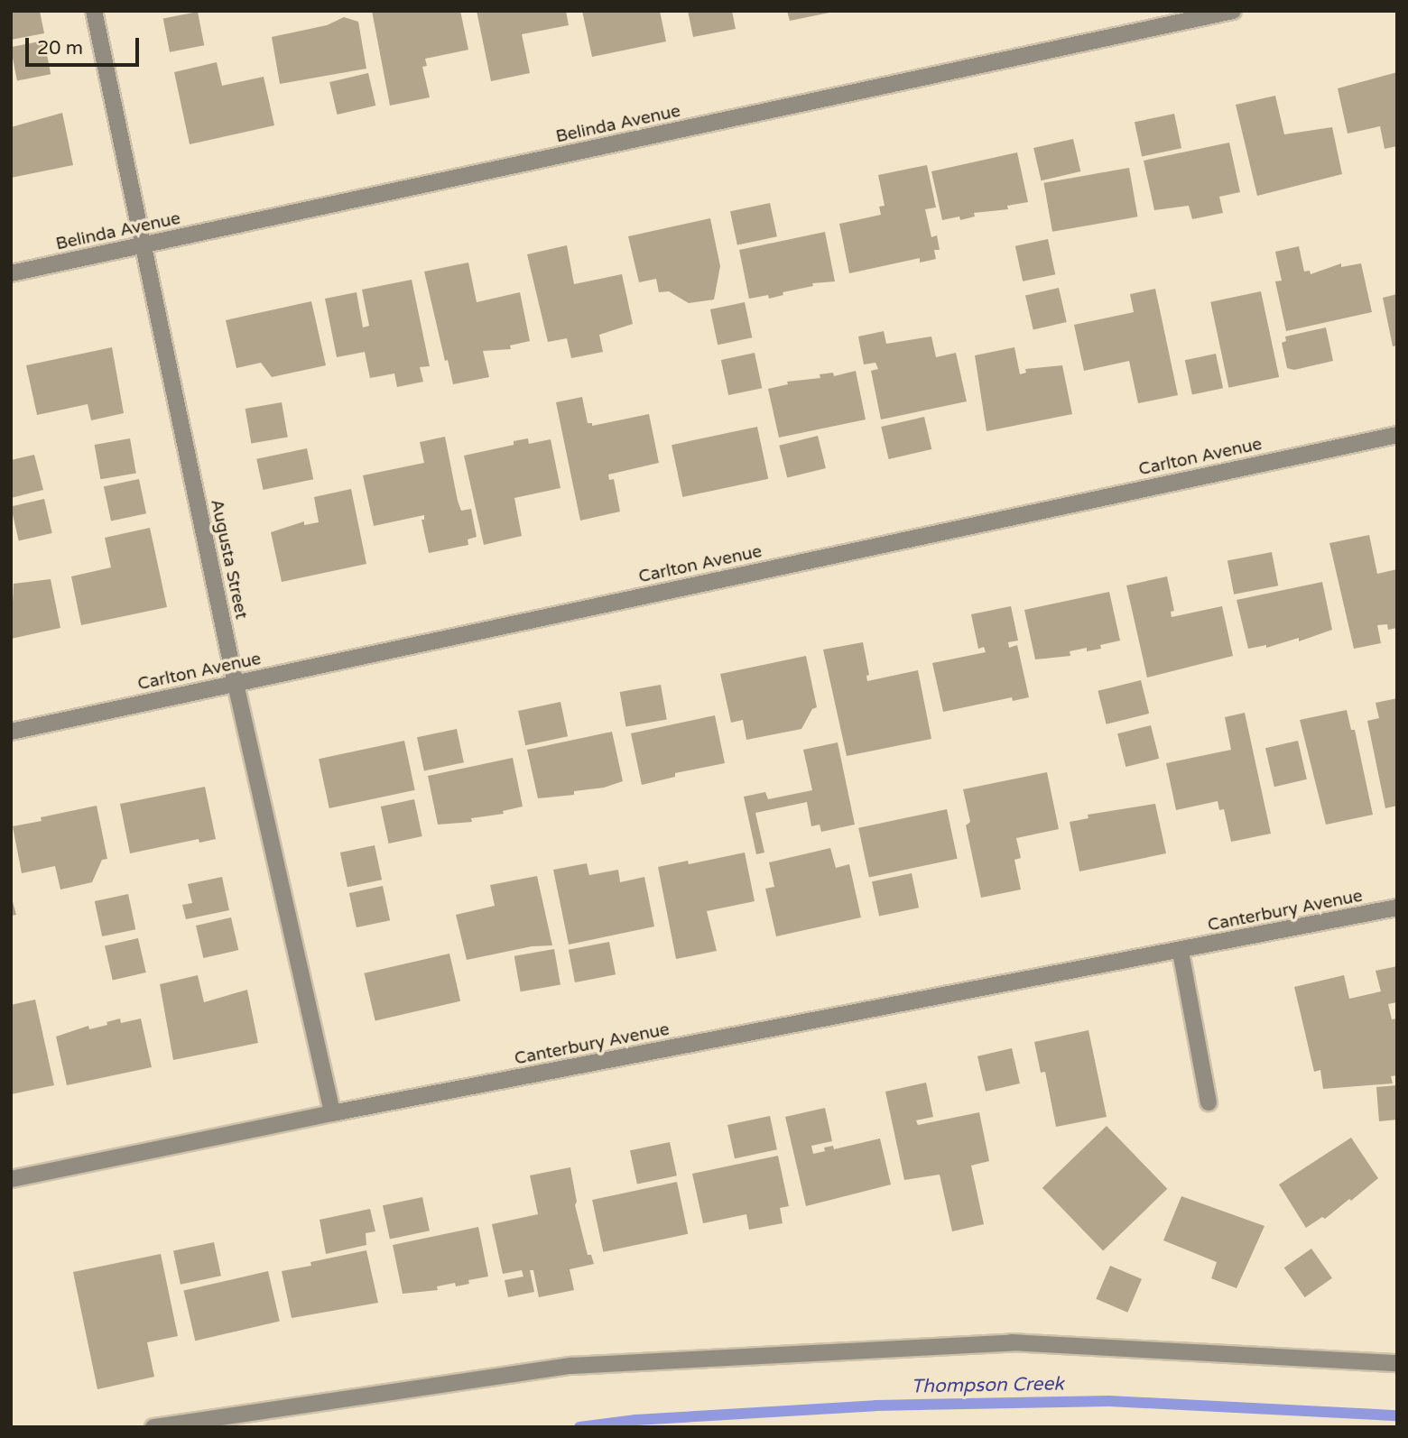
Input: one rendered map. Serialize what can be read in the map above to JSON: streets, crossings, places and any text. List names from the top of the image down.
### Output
{
  "streets": {
    "street": [
      "Belinda Avenue",
      "Carlton Avenue",
      "Augusta Street",
      "Canterbury Avenue"
    ]
  },
  "crossings": [
    ["Belinda Avenue", "Augusta Street"],
    ["Carlton Avenue", "Augusta Street"],
    ["Augusta Street", "Canterbury Avenue"]
  ],
  "water": ["Thompson Creek"],
  "scale_bar": "20 m"
}
